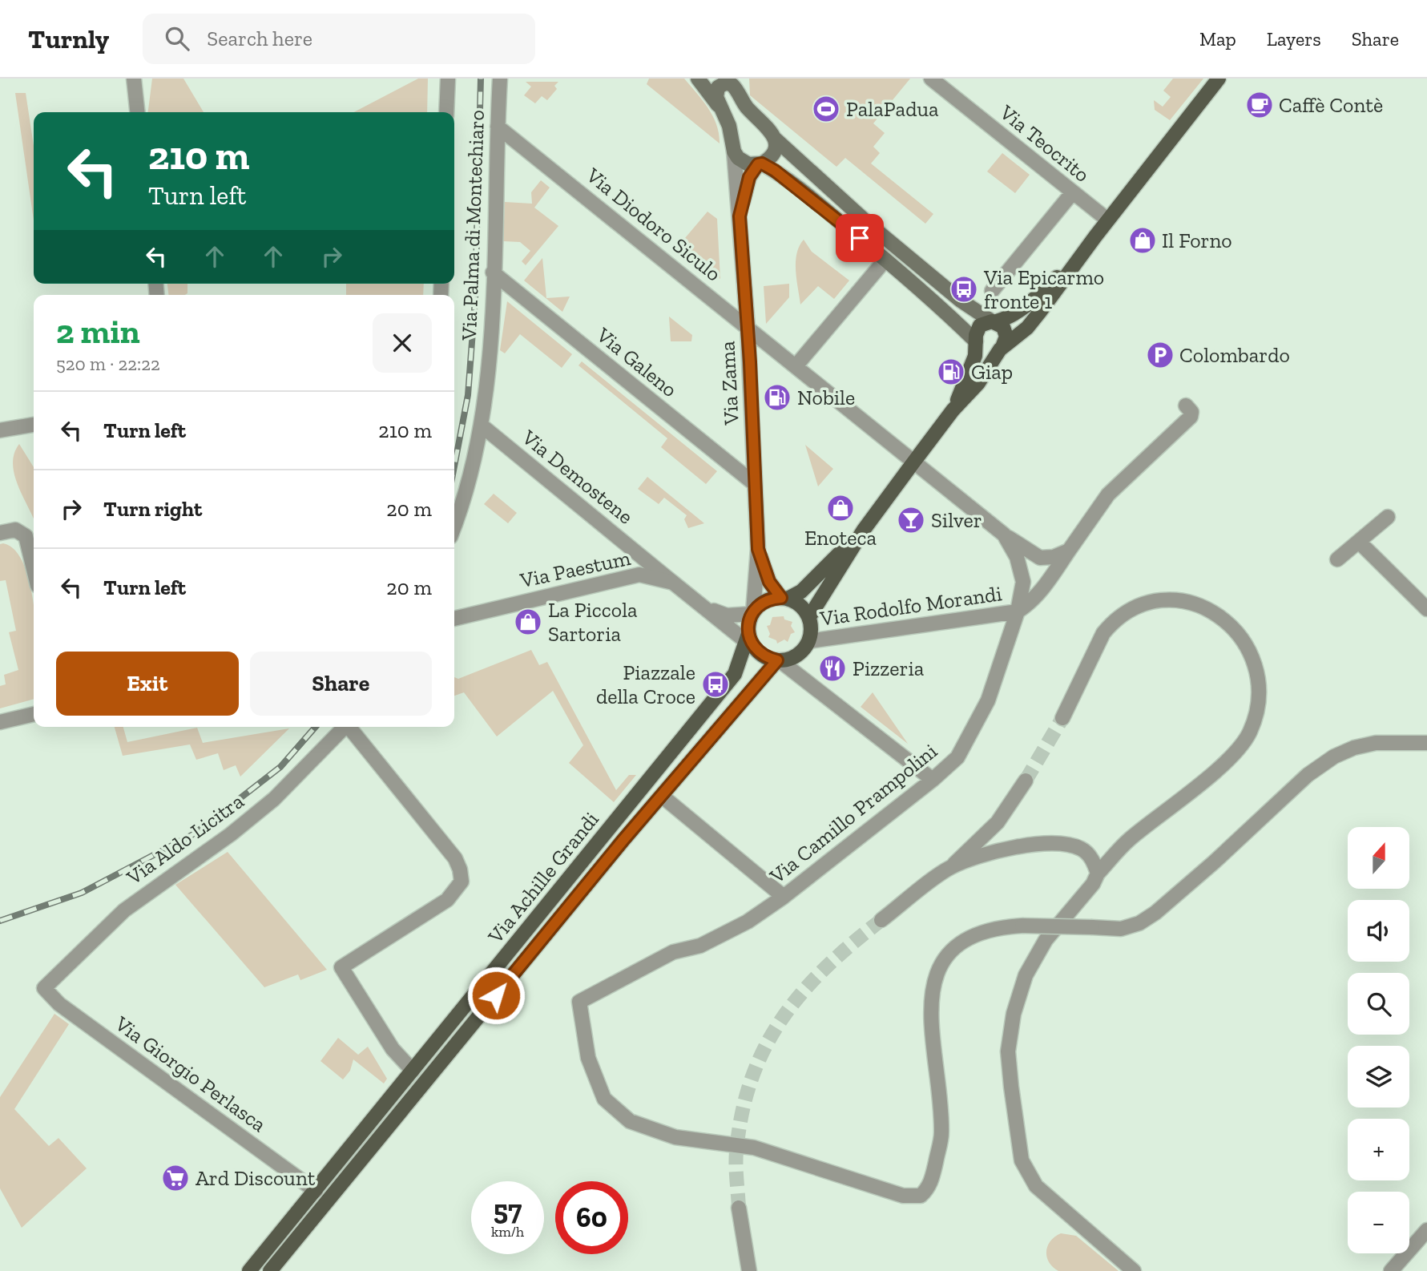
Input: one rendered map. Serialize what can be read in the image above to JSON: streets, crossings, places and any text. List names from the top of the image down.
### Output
{
  "streets": {
    "main road": ["Via Achille Grandi"],
    "street": [
      "Via Teocrito",
      "Via Diodoro Siculo",
      "Via Palma di Montechiaro",
      "Via Galeno",
      "Via Zama",
      "Via Demostene",
      "Via Paestum",
      "Via Rodolfo Morandi",
      "Via Camillo Prampolini",
      "Via Aldo Licitra",
      "Via Giorgio Perlasca"
    ]
  },
  "crossings": [
    ["Via Diodoro Siculo", "Via Palma di Montechiaro"],
    ["Via Diodoro Siculo", "Via Zama"],
    ["Via Diodoro Siculo", "Via Camillo Prampolini"],
    ["Via Palma di Montechiaro", "Via Galeno"],
    ["Via Palma di Montechiaro", "Via Demostene"],
    ["Via Galeno", "Via Zama"],
    ["Via Demostene", "Via Paestum"],
    ["Via Paestum", "Via Rodolfo Morandi"],
    ["Via Paestum", "Via Achille Grandi"],
    ["Via Rodolfo Morandi", "Via Camillo Prampolini"],
    ["Via Rodolfo Morandi", "Via Achille Grandi"],
    ["Via Aldo Licitra", "Via Giorgio Perlasca"],
    ["Via Achille Grandi", "Via Giorgio Perlasca"]
  ],
  "places": {
    "cafe": ["Caffè Contè"],
    "sports": ["PalaPadua"],
    "shop": ["Il Forno", "Enoteca", "La Piccola Sartoria"],
    "bus stop": ["Via Epicarmo fronte 1", "Piazzale della Croce"],
    "parking": ["Colombardo"],
    "fuel station": ["Giap", "Nobile"],
    "bar": ["Silver"],
    "restaurant": ["Pizzeria"],
    "supermarket": ["Ard Discount"]
  },
  "north": "top",
  "page": {
    "header": "Turnly",
    "search": "Search here",
    "nav": ["Map", "Layers", "Share"],
    "turn": ["210 m", "Turn left"],
    "heading": ["2 min", "520 m · 22:22"],
    "list": [
      {
        "name": "Turn left",
        "value": "210 m"
      },
      {
        "name": "Turn right",
        "value": "20 m"
      },
      {
        "name": "Turn left",
        "value": "20 m"
      }
    ],
    "buttons": ["Exit", "Share"],
    "map_buttons": ["+", "−"],
    "speed": "57 km/h",
    "limit": "60"
  }
}
